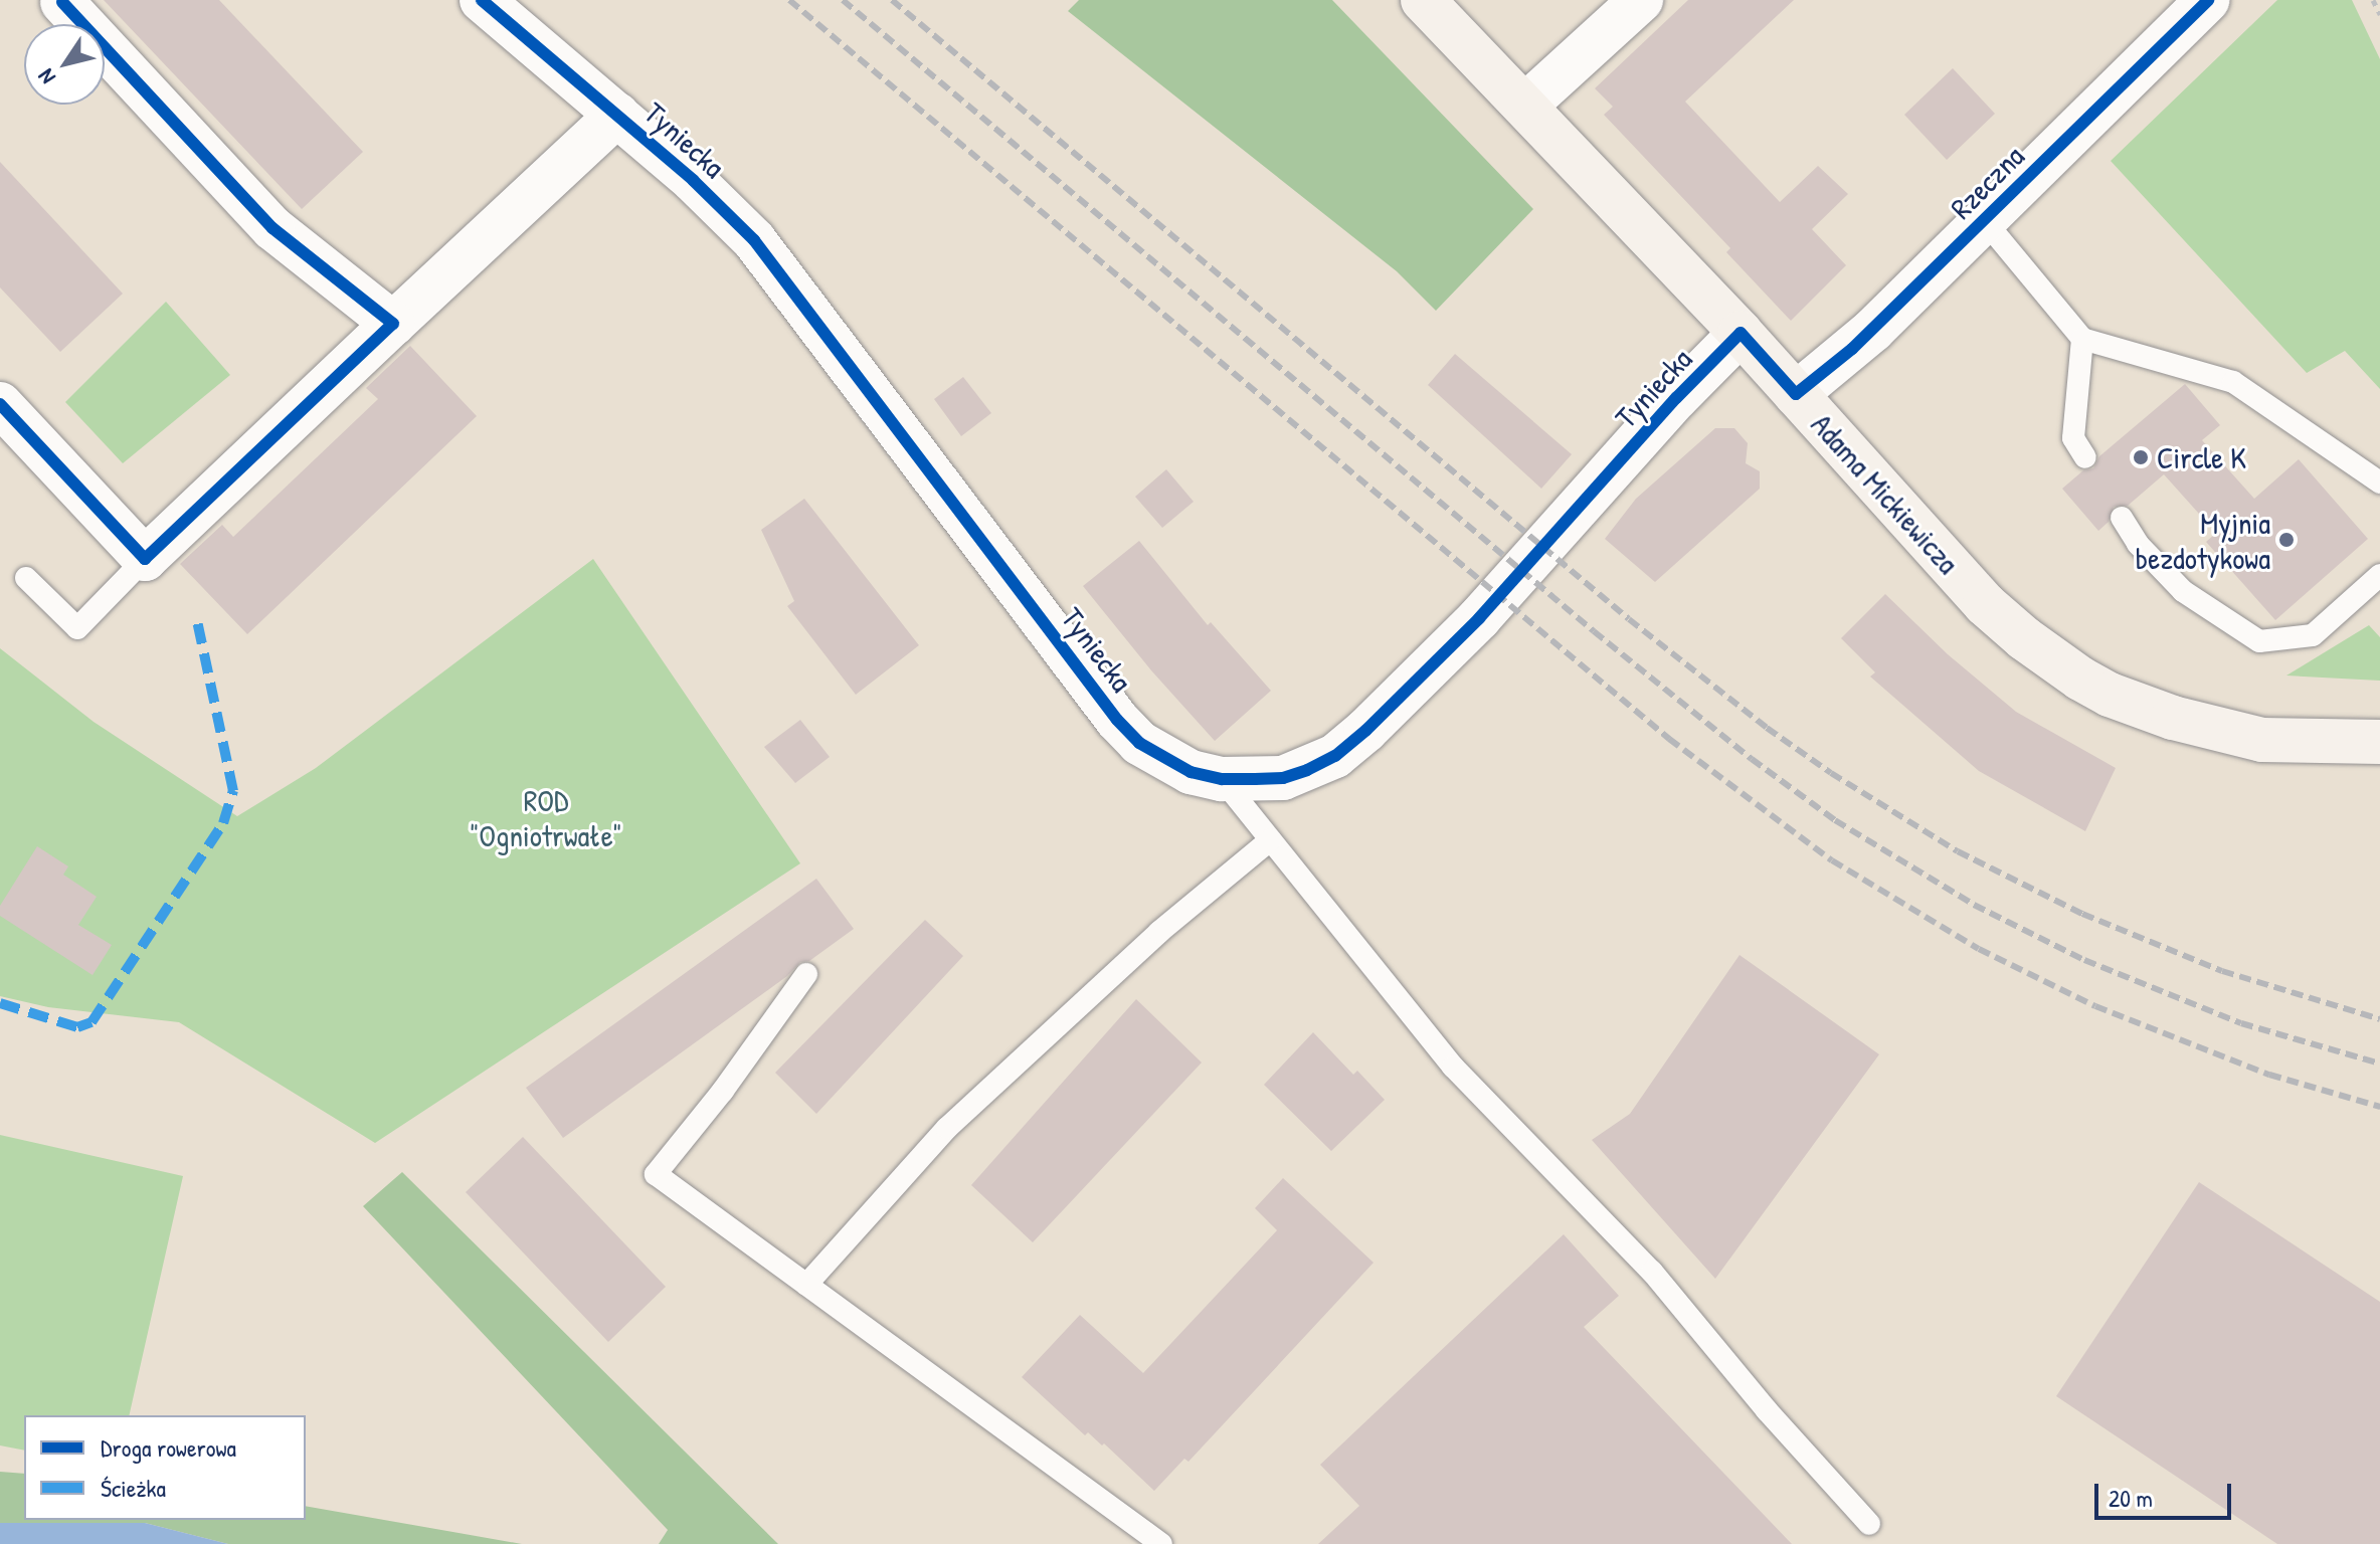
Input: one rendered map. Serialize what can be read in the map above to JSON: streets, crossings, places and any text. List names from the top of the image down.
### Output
{
  "streets": {
    "main road": ["Adama Mickiewicza"],
    "street": ["Tyniecka", "Rzeczna"]
  },
  "crossings": [
    ["Tyniecka", "Adama Mickiewicza"],
    ["Rzeczna", "Adama Mickiewicza"]
  ],
  "parks": ["ROD \"Ogniotrwałe\""],
  "places": ["Circle K", "Myjnia bezdotykowa"],
  "legend": ["Droga rowerowa", "Ścieżka"],
  "scale_bar": "20 m",
  "north": "bottom left"
}
